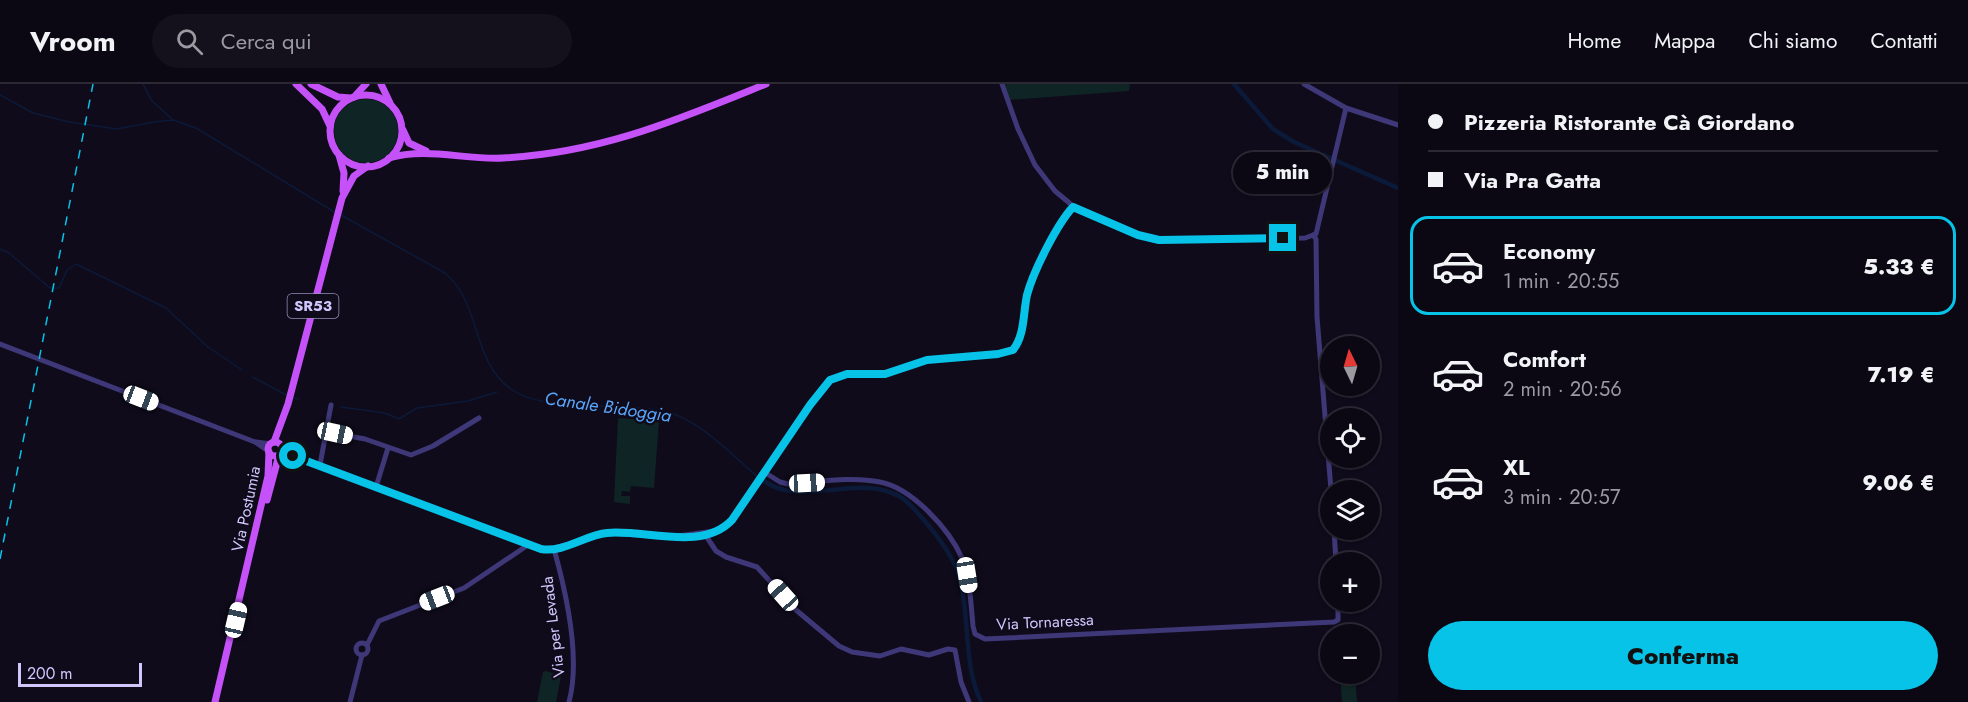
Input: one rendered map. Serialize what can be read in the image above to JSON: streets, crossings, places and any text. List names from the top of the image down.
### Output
{
  "streets": {
    "main road": ["SR53", "Via Postumia"],
    "street": ["Via Tornaressa", "Via per Levada"]
  },
  "crossings": [
    ["SR53", "Via Postumia"]
  ],
  "water": ["Canale Bidoggia"],
  "scale_bar": "200 m",
  "north": "top",
  "page": {
    "header": "Vroom",
    "search": "Cerca qui",
    "nav": [
      "Home",
      "Mappa",
      "Chi siamo",
      "Contatti"
    ],
    "banner": ["Pizzeria Ristorante Cà Giordano", "Via Pra Gatta"],
    "bubble": "5 min",
    "list": [
      {
        "name": "Economy",
        "note": "1 min · 20:55",
        "value": "5.33 €"
      },
      {
        "name": "Comfort",
        "note": "2 min · 20:56",
        "value": "7.19 €"
      },
      {
        "name": "XL",
        "note": "3 min · 20:57",
        "value": "9.06 €"
      }
    ],
    "map_buttons": ["+", "−"],
    "buttons": "Conferma",
    "scale": "200 m"
  }
}
